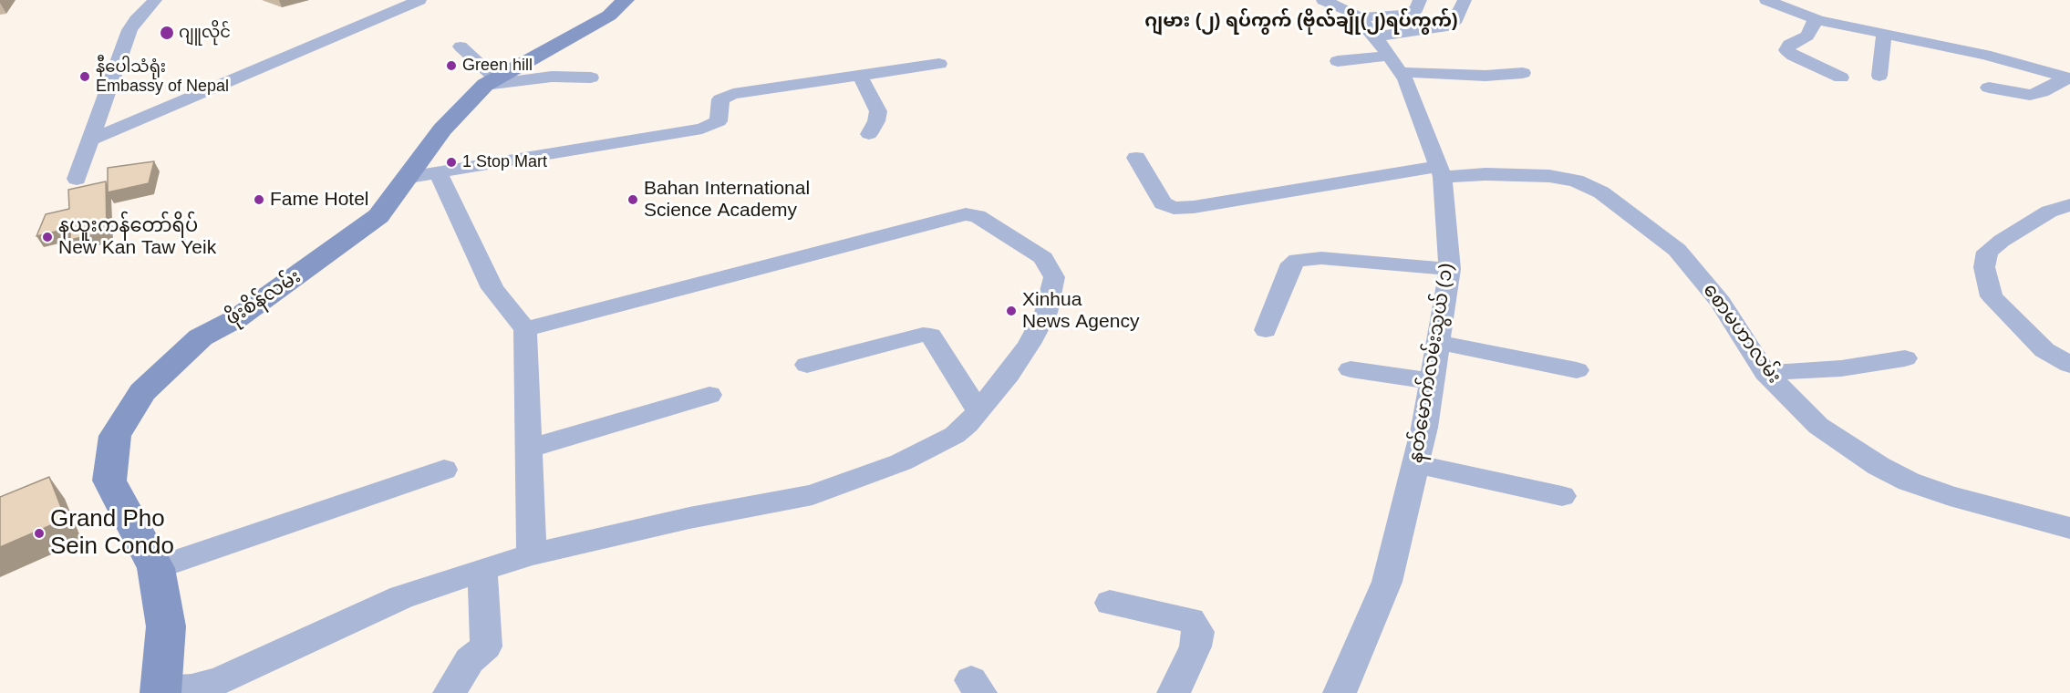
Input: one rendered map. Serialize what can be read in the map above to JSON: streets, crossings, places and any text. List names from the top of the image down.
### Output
{
  "streets": {
    "main road": ["ဖိုးစိန်လမ်း"],
    "street": ["စောမဟာလမ်း", "နတ်မောက်လမ်းသွယ် (၁)"]
  },
  "crossings": [
    ["စောမဟာလမ်း", "နတ်မောက်လမ်းသွယ် (၁)"]
  ],
  "districts": ["ဂျမား (၂) ရပ်ကွက် (ဗိုလ်ချို(၂)ရပ်ကွက်)"],
  "places": [
    "ဂျူလိုင်",
    "Green hill",
    "နီပေါသံရုံး Embassy of Nepal",
    "1 Stop Mart",
    "Fame Hotel",
    "Bahan International Science Academy",
    "နယူးကန်တော်ရိပ် New Kan Taw Yeik",
    "Xinhua News Agency",
    "Grand Pho Sein Condo"
  ]
}
